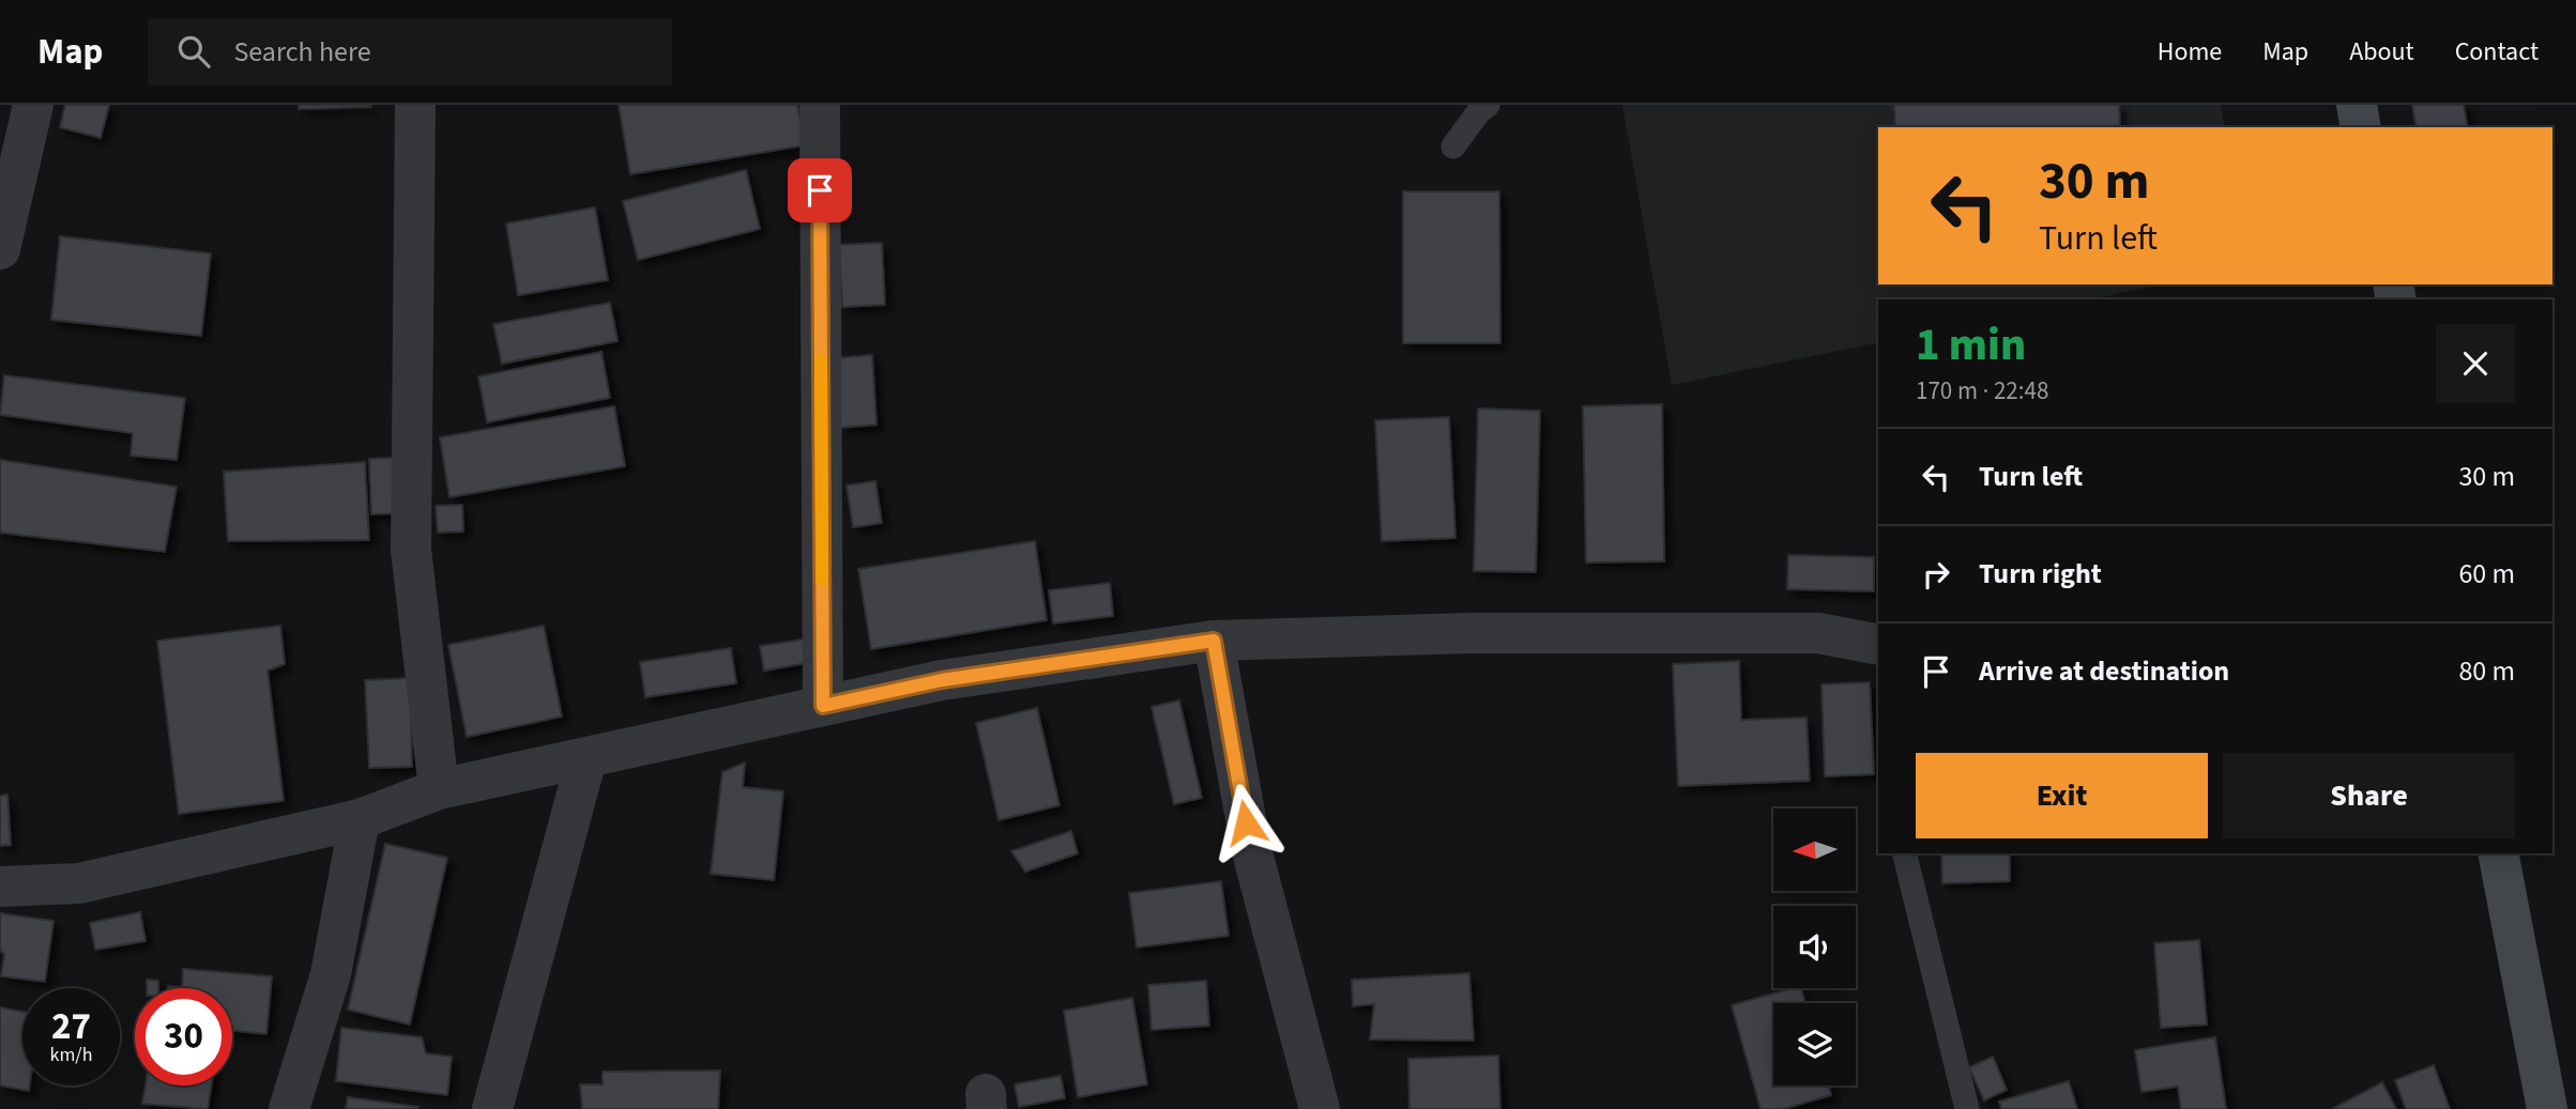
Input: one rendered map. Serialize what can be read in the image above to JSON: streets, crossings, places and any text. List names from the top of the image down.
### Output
{
  "north": "left",
  "page": {
    "header": "Map",
    "search": "Search here",
    "nav": [
      "Home",
      "Map",
      "About",
      "Contact"
    ],
    "turn": ["30 m", "Turn left"],
    "heading": ["1 min", "170 m · 22:48"],
    "list": [
      {
        "name": "Turn left",
        "value": "30 m"
      },
      {
        "name": "Turn right",
        "value": "60 m"
      },
      {
        "name": "Arrive at destination",
        "value": "80 m"
      }
    ],
    "buttons": ["Exit", "Share"],
    "speed": "27 km/h",
    "limit": "30"
  }
}
